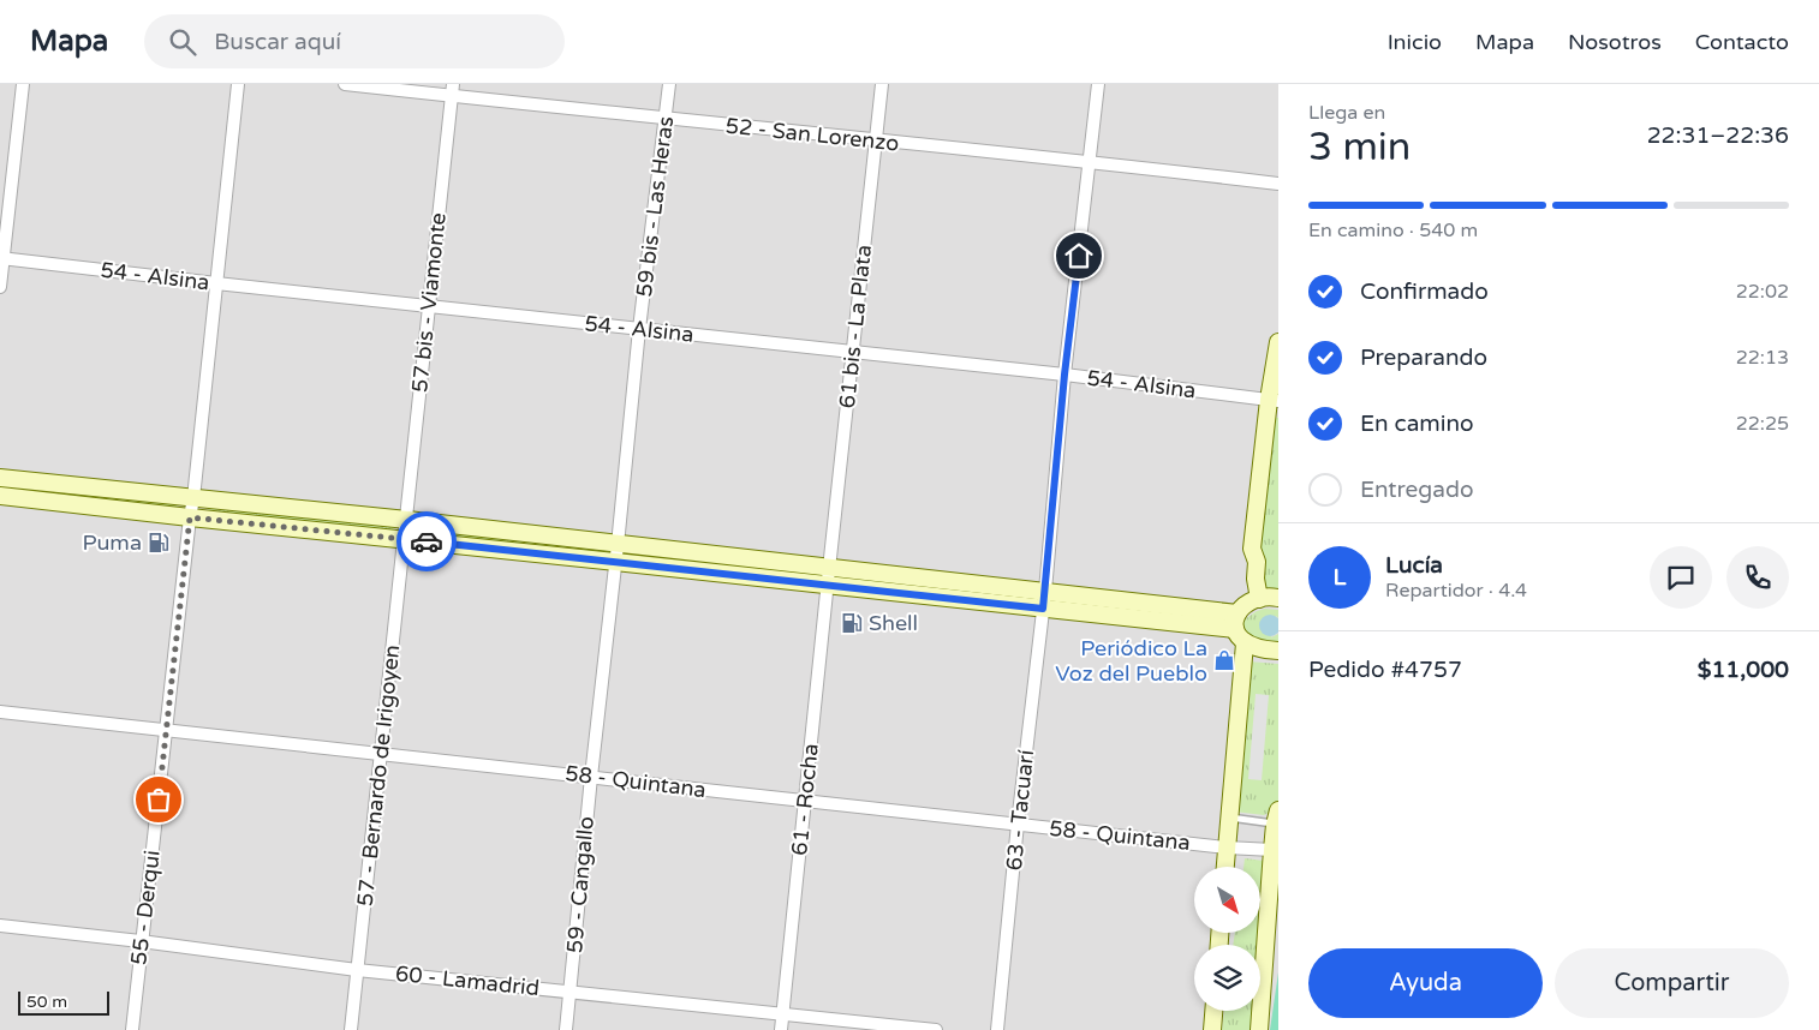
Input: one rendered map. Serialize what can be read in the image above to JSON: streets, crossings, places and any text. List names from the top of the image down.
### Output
{
  "streets": {
    "street": [
      "52 - San Lorenzo",
      "59 bis - Las Heras",
      "54 - Alsina",
      "57 bis - Viamonte",
      "61 bis - La Plata",
      "57 - Bernardo de Irigoyen",
      "58 - Quintana",
      "61 - Rocha",
      "63 - Tacuarí",
      "59 - Cangallo",
      "55 - Derqui",
      "60 - Lamadrid"
    ]
  },
  "crossings": [
    ["52 - San Lorenzo", "59 bis - Las Heras"],
    ["52 - San Lorenzo", "57 bis - Viamonte"],
    ["52 - San Lorenzo", "61 bis - La Plata"],
    ["52 - San Lorenzo", "63 - Tacuarí"],
    ["59 bis - Las Heras", "54 - Alsina"],
    ["59 bis - Las Heras", "59 - Cangallo"],
    ["54 - Alsina", "57 bis - Viamonte"],
    ["54 - Alsina", "61 bis - La Plata"],
    ["54 - Alsina", "63 - Tacuarí"],
    ["54 - Alsina", "55 - Derqui"],
    ["57 bis - Viamonte", "57 - Bernardo de Irigoyen"],
    ["61 bis - La Plata", "61 - Rocha"],
    ["57 - Bernardo de Irigoyen", "58 - Quintana"],
    ["57 - Bernardo de Irigoyen", "60 - Lamadrid"],
    ["58 - Quintana", "61 - Rocha"],
    ["58 - Quintana", "63 - Tacuarí"],
    ["58 - Quintana", "59 - Cangallo"],
    ["58 - Quintana", "55 - Derqui"],
    ["61 - Rocha", "60 - Lamadrid"],
    ["59 - Cangallo", "60 - Lamadrid"],
    ["55 - Derqui", "60 - Lamadrid"]
  ],
  "places": {
    "fuel station": ["Puma", "Shell"],
    "shop": ["Periódico La Voz del Pueblo"]
  },
  "scale_bar": "50 m",
  "north": "bottom right",
  "page": {
    "header": "Mapa",
    "search": "Buscar aquí",
    "nav": [
      "Inicio",
      "Mapa",
      "Nosotros",
      "Contacto"
    ],
    "heading": ["3 min", "Llega en", "22:31–22:36"],
    "panel": [
      "Lucía",
      "Repartidor · 4.4",
      "Pedido #4757",
      "$11,000"
    ],
    "bar": "En camino · 540 m",
    "list": [
      ["Confirmado", "22:02"],
      ["Preparando", "22:13"],
      ["En camino", "22:25"],
      "Entregado"
    ],
    "round": "L",
    "buttons": ["Ayuda", "Compartir"],
    "scale": "50 m"
  }
}
